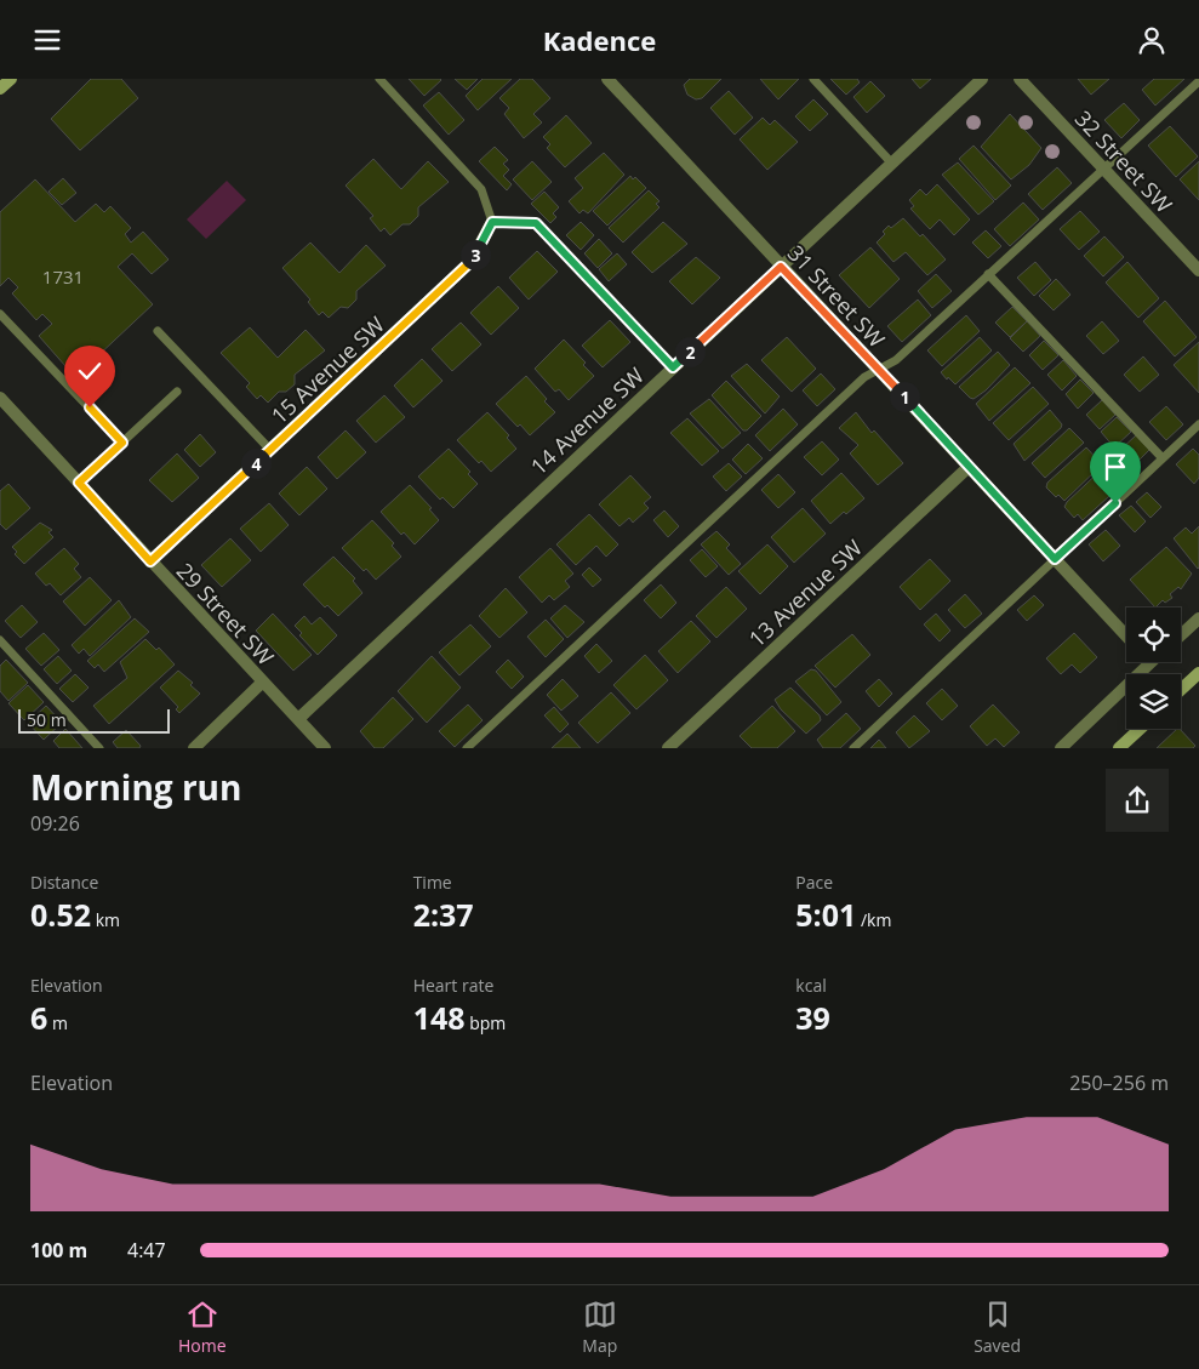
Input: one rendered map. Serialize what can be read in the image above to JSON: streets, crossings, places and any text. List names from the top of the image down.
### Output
{
  "streets": {
    "street": [
      "32 Street SW",
      "31 Street SW",
      "15 Avenue SW",
      "14 Avenue SW",
      "13 Avenue SW",
      "29 Street SW"
    ]
  },
  "crossings": [
    ["31 Street SW", "14 Avenue SW"],
    ["31 Street SW", "13 Avenue SW"],
    ["15 Avenue SW", "29 Street SW"],
    ["14 Avenue SW", "29 Street SW"]
  ],
  "house_numbers": ["1731"],
  "scale_bar": "50 m",
  "page": {
    "header": "Kadence",
    "pins": [
      "3",
      "2",
      "1",
      "4"
    ],
    "scale": "50 m",
    "heading": ["Morning run", "09:26"],
    "stats": [
      ["Distance", "0.52 km"],
      ["Time", "2:37"],
      ["Pace", "5:01 /km"],
      ["Elevation", "6 m"],
      ["Heart rate", "148 bpm"],
      ["kcal", "39"]
    ],
    "chart": ["Elevation", "250–256 m"],
    "list": [
      {
        "name": "100 m",
        "note": "4:47"
      }
    ],
    "tabs": ["Home", "Map", "Saved"]
  }
}
